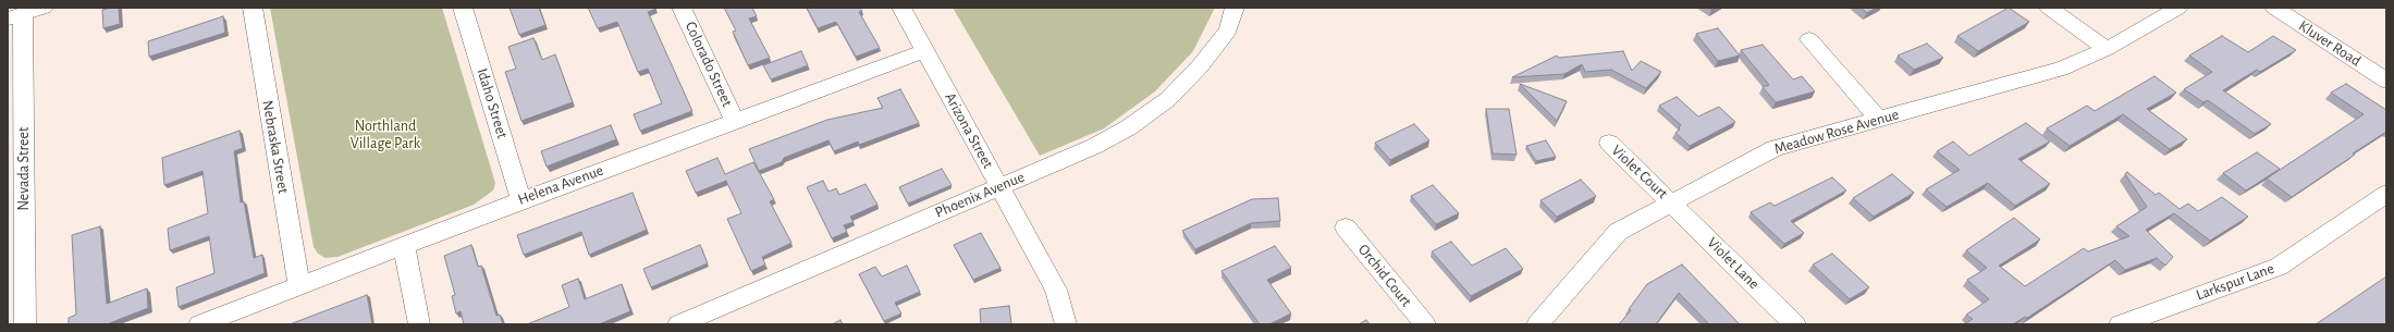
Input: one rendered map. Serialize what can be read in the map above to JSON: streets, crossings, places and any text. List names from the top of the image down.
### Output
{
  "streets": {
    "street": [
      "Kluver Road",
      "Colorado Street",
      "Idaho Street",
      "Arizona Street",
      "Meadow Rose Avenue",
      "Nebraska Street",
      "Nevada Street",
      "Violet Court",
      "Helena Avenue",
      "Phoenix Avenue",
      "Violet Lane",
      "Orchid Court",
      "Larkspur Lane"
    ]
  },
  "crossings": [
    ["Colorado Street", "Helena Avenue"],
    ["Idaho Street", "Helena Avenue"],
    ["Arizona Street", "Helena Avenue"],
    ["Arizona Street", "Phoenix Avenue"],
    ["Meadow Rose Avenue", "Violet Court"],
    ["Meadow Rose Avenue", "Violet Lane"],
    ["Nebraska Street", "Helena Avenue"],
    ["Violet Court", "Violet Lane"]
  ],
  "parks": ["Northland Village Park"]
}
